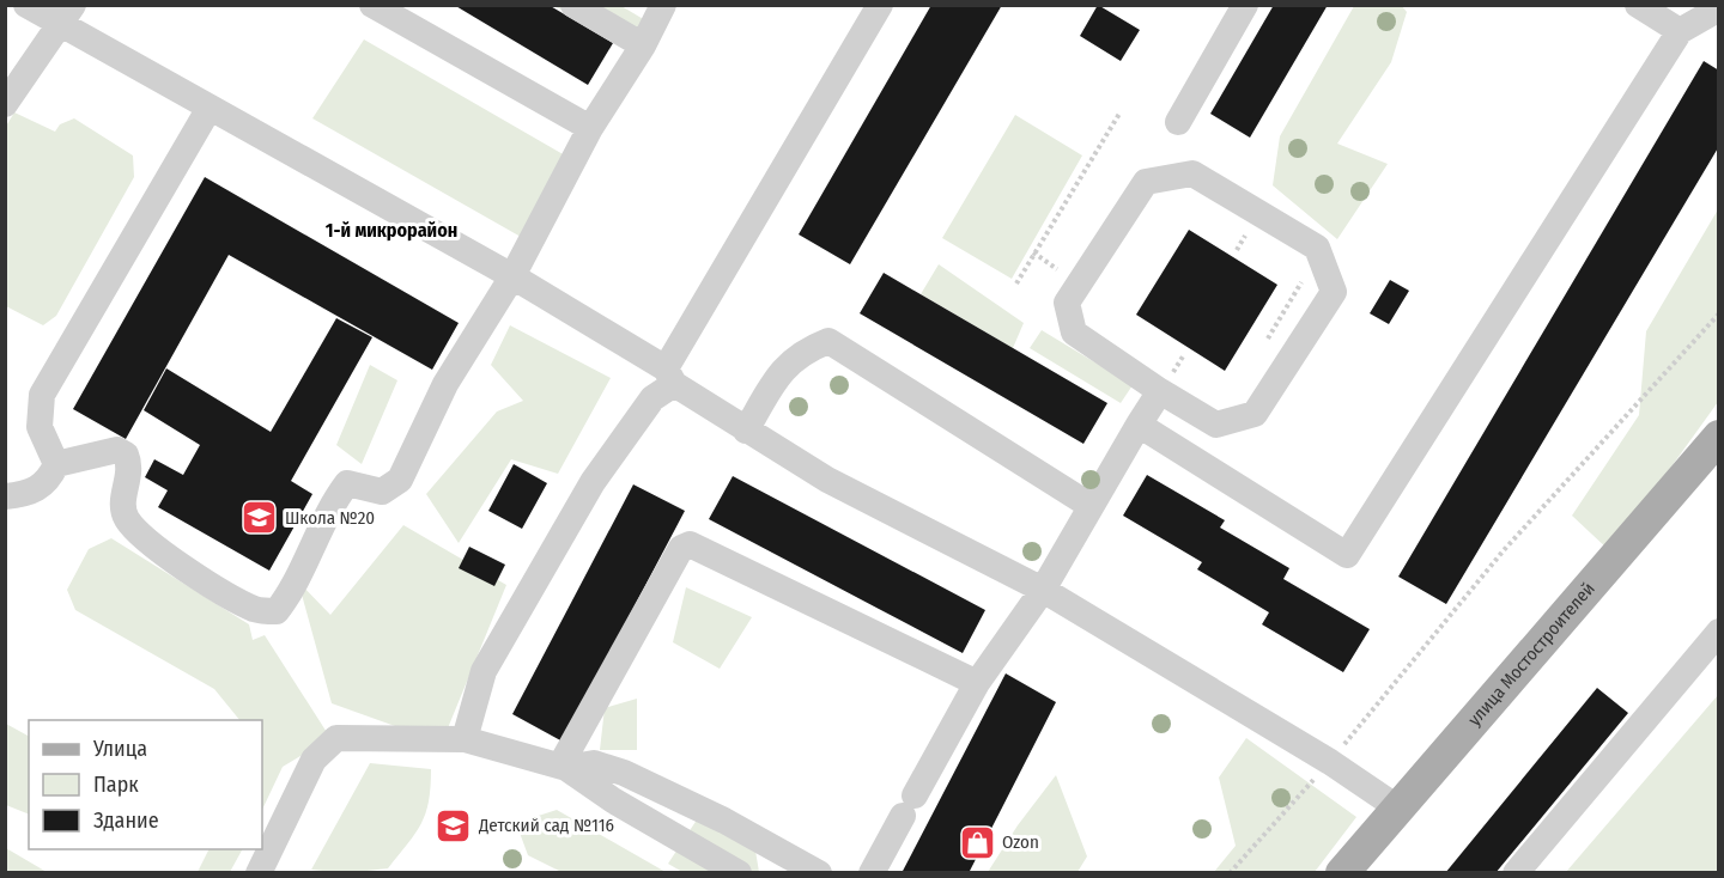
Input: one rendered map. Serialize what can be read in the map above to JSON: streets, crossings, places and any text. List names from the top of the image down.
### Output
{
  "streets": {
    "main road": ["улица Мостостроителей"]
  },
  "districts": ["1-й микрорайон"],
  "places": {
    "school or university": ["Школа №20", "Детский сад №116"],
    "shop": ["Ozon"]
  },
  "legend": ["Улица", "Парк", "Здание"]
}
